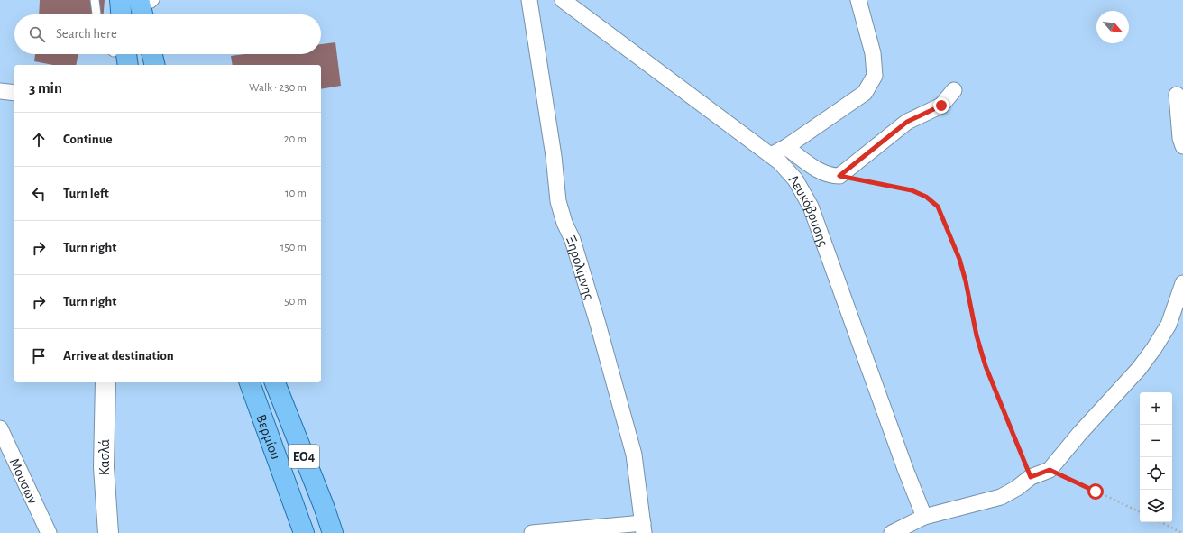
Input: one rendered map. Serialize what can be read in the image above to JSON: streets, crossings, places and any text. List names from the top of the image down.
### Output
{
  "streets": {
    "main road": ["Βερμίου", "ΕΟ4"],
    "street": [
      "Λευκόβρυσης",
      "Ξηρολίμνης",
      "Κασλά",
      "Μουσών"
    ]
  },
  "north": "bottom right",
  "page": {
    "search": "Search here",
    "heading": ["3 min", "Walk · 230 m"],
    "list": [
      ["Continue", "20 m"],
      ["Turn left", "10 m"],
      ["Turn right", "150 m"],
      ["Turn right", "50 m"],
      "Arrive at destination"
    ],
    "map_buttons": ["+", "−"]
  }
}
